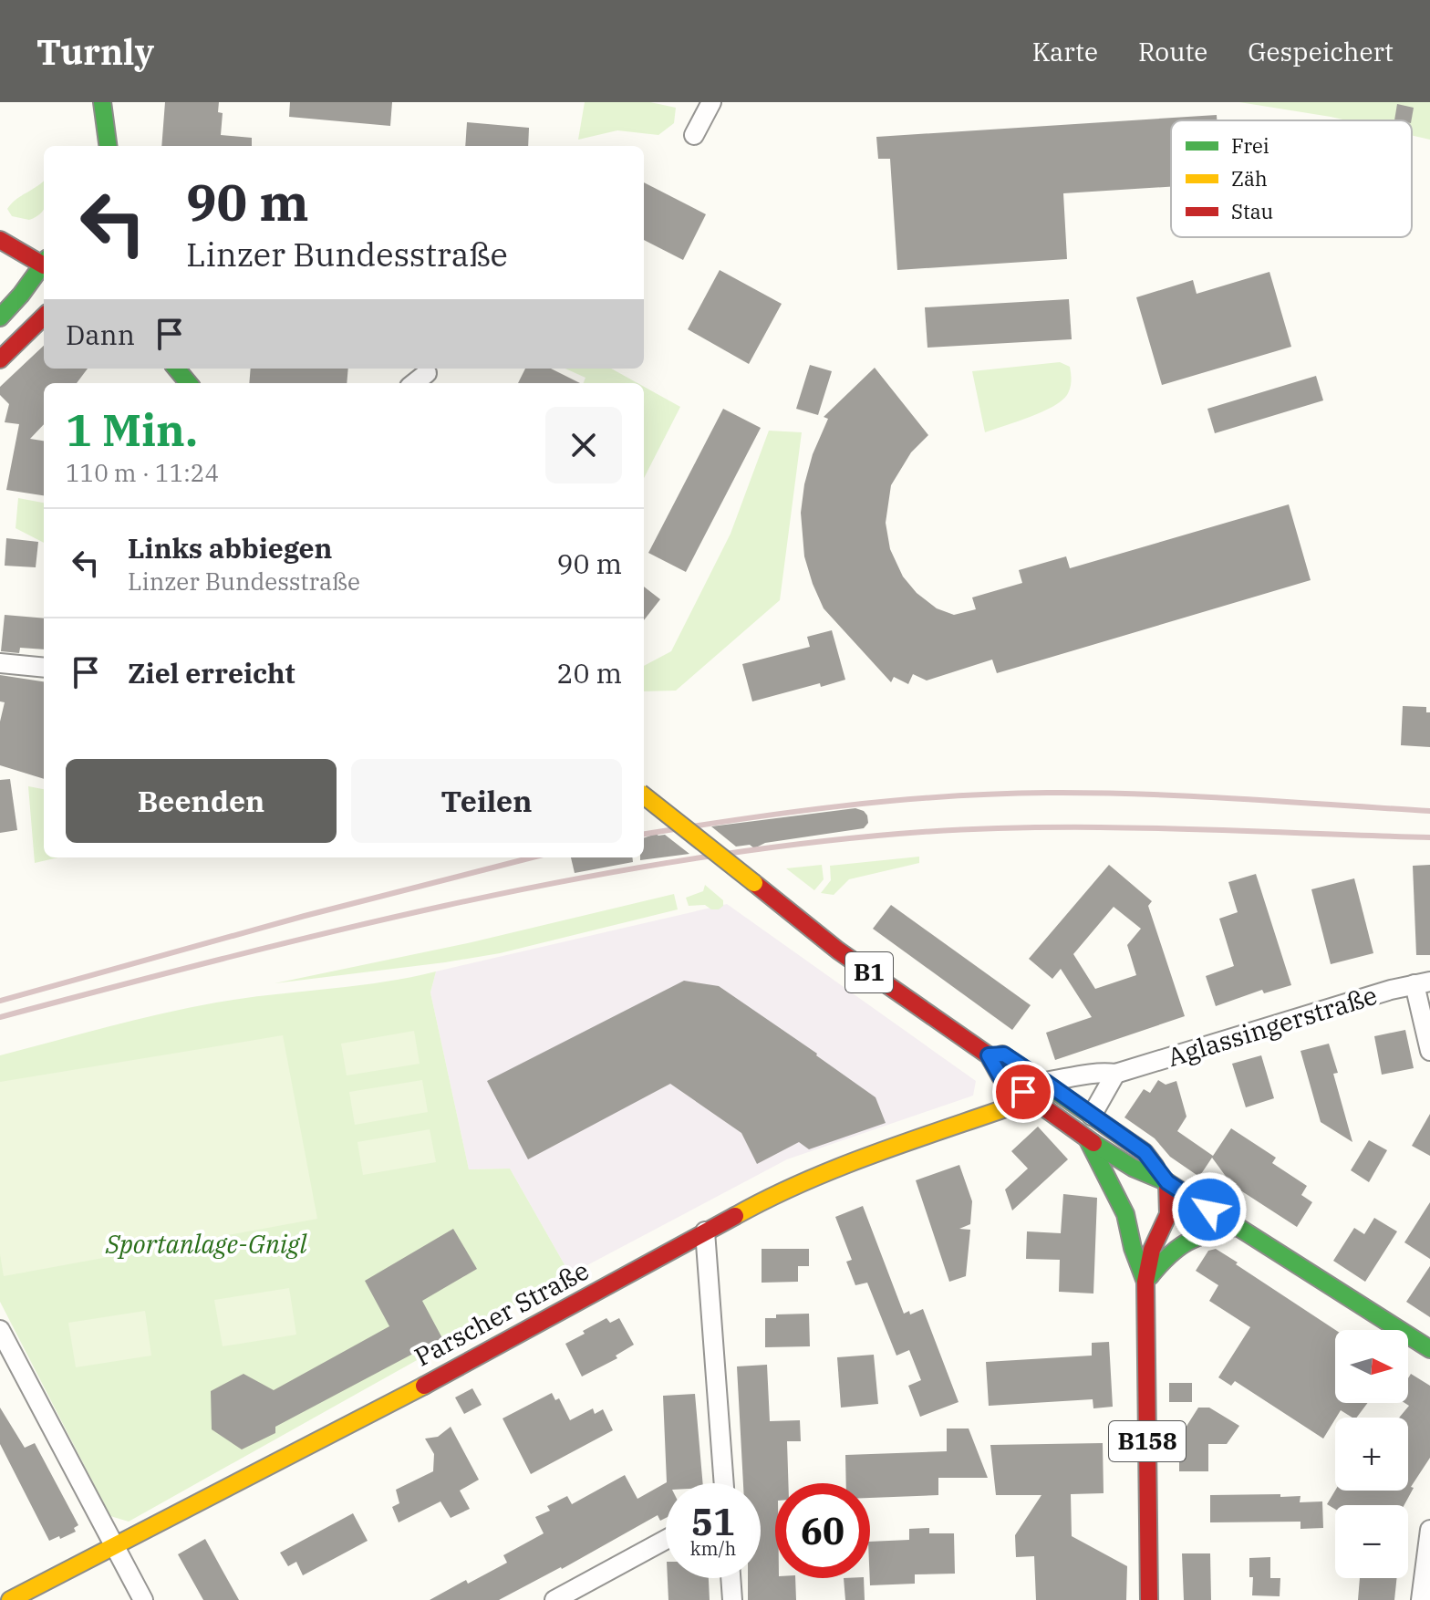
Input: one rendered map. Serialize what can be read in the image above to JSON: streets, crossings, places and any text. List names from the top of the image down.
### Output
{
  "streets": {
    "main road": ["B1", "Parscher Straße", "B158"],
    "street": ["Aglassingerstraße"]
  },
  "crossings": [
    ["B1", "Aglassingerstraße"],
    ["B1", "Parscher Straße"],
    ["B1", "B158"]
  ],
  "parks": ["Sportanlage-Gnigl"],
  "legend": ["Frei", "Zäh", "Stau"],
  "north": "right",
  "page": {
    "header": "Turnly",
    "nav": ["Karte", "Route", "Gespeichert"],
    "turn": ["90 m", "Linzer Bundesstraße"],
    "then": "Dann",
    "heading": ["1 Min.", "110 m · 11:24"],
    "list": [
      {
        "name": "Links abbiegen",
        "note": "Linzer Bundesstraße",
        "value": "90 m"
      },
      {
        "name": "Ziel erreicht",
        "value": "20 m"
      }
    ],
    "buttons": ["Beenden", "Teilen"],
    "map_buttons": ["+", "−"],
    "speed": "51 km/h",
    "limit": "60"
  }
}
